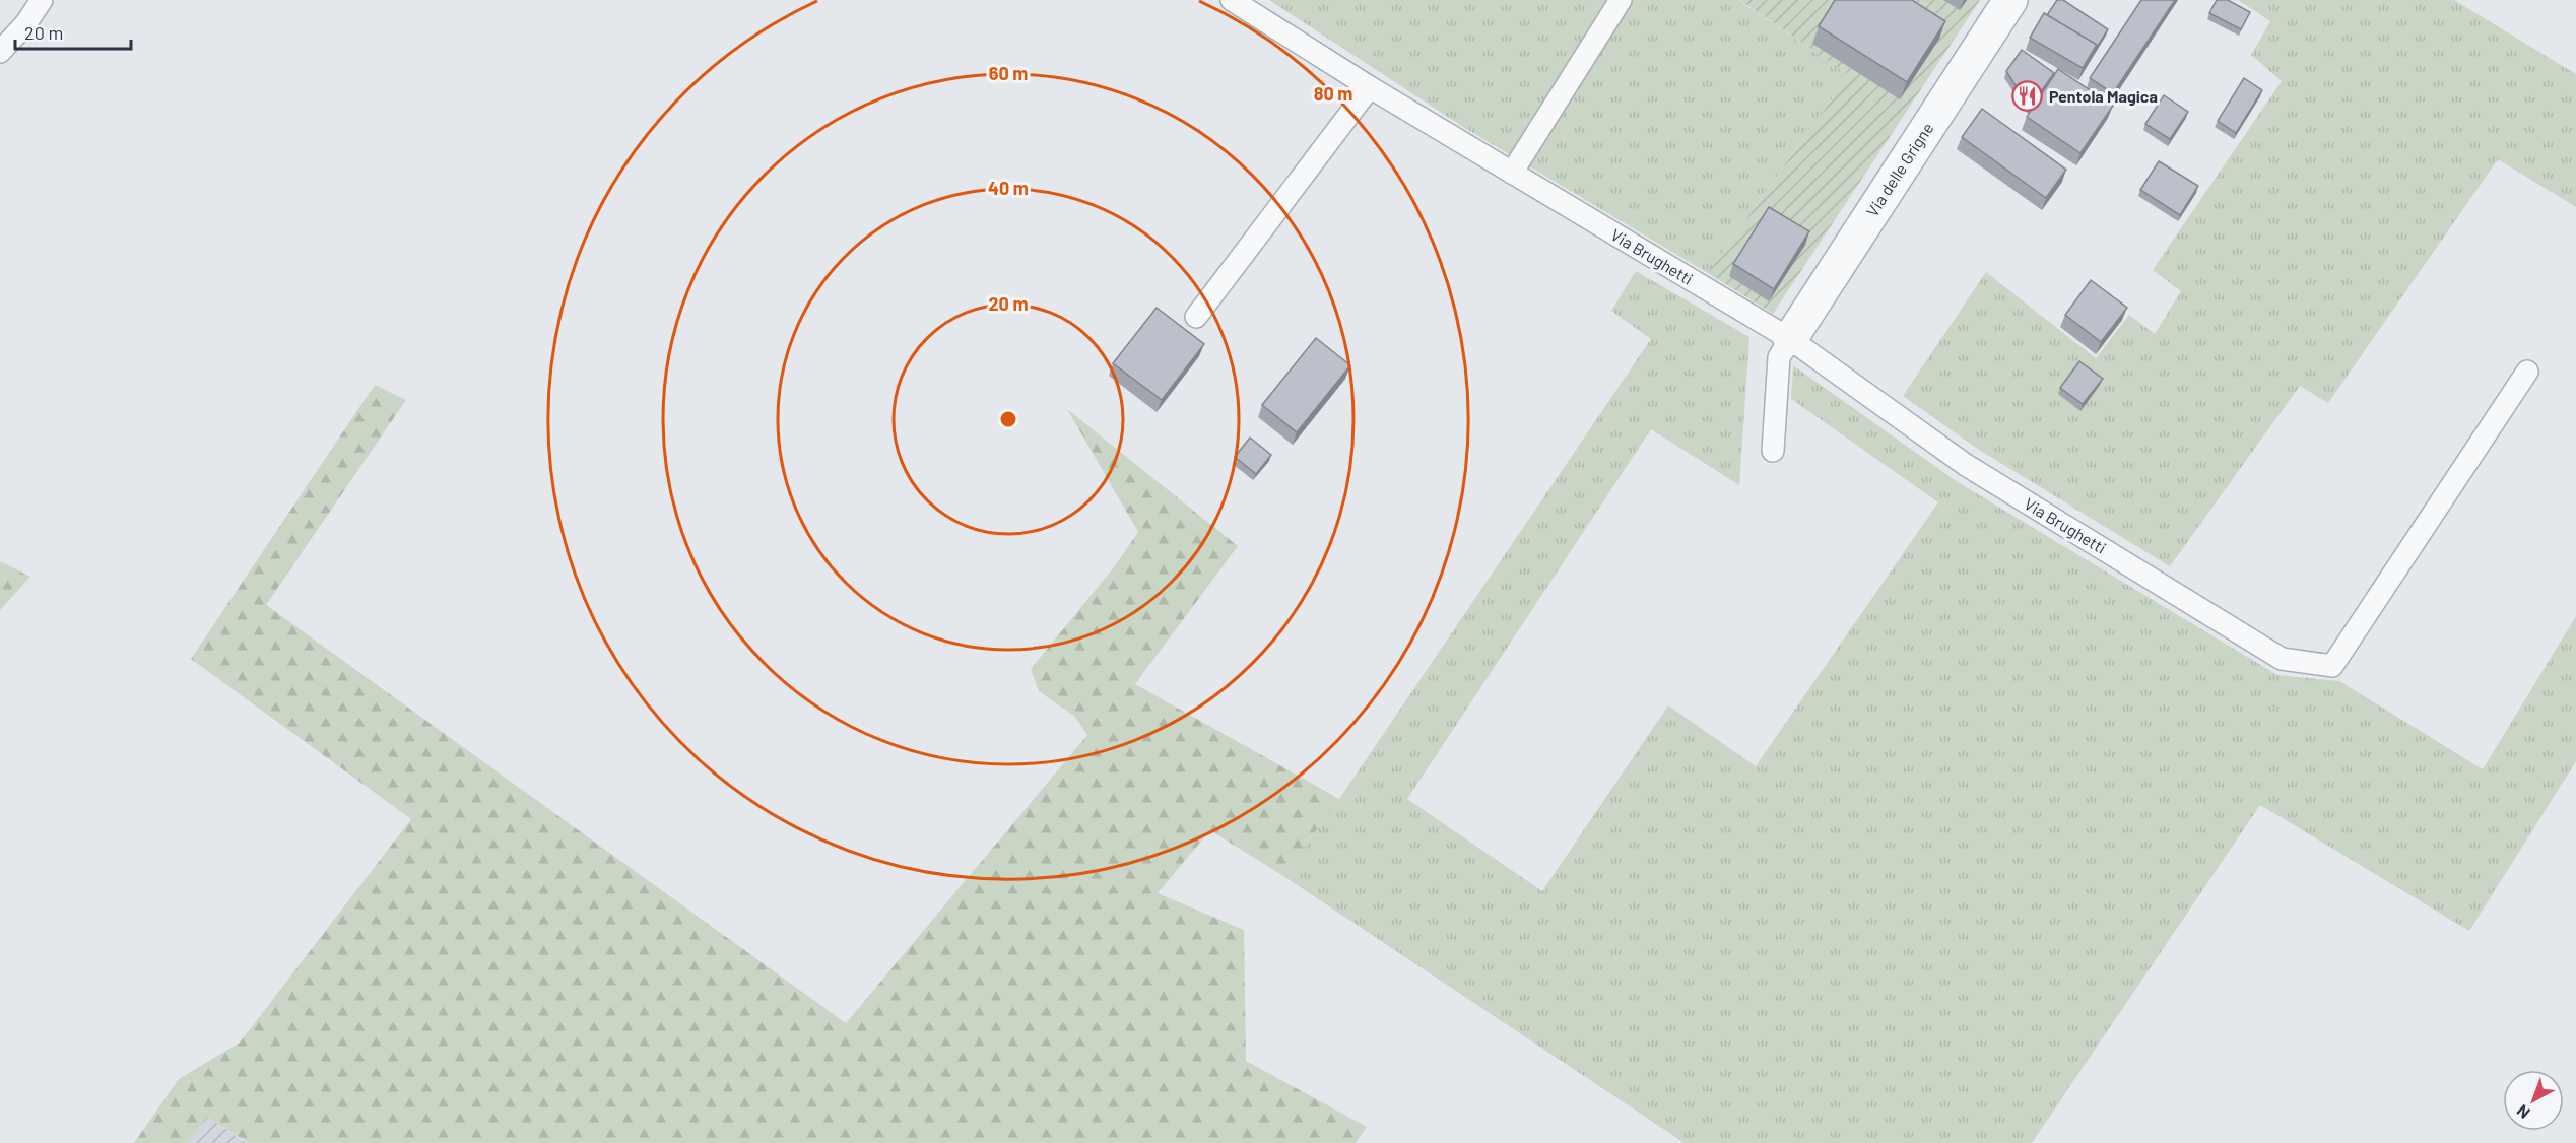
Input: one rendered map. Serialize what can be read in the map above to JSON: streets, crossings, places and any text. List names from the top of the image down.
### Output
{
  "streets": {
    "street": ["Via delle Grigne"],
    "lane": ["Via Brughetti"]
  },
  "crossings": [
    ["Via delle Grigne", "Via Brughetti"]
  ],
  "places": {
    "restaurant": ["Pentola Magica"]
  },
  "scale_bar": "20 m",
  "north": "bottom left",
  "rings": [
    "60 m",
    "80 m",
    "40 m",
    "20 m"
  ]
}
